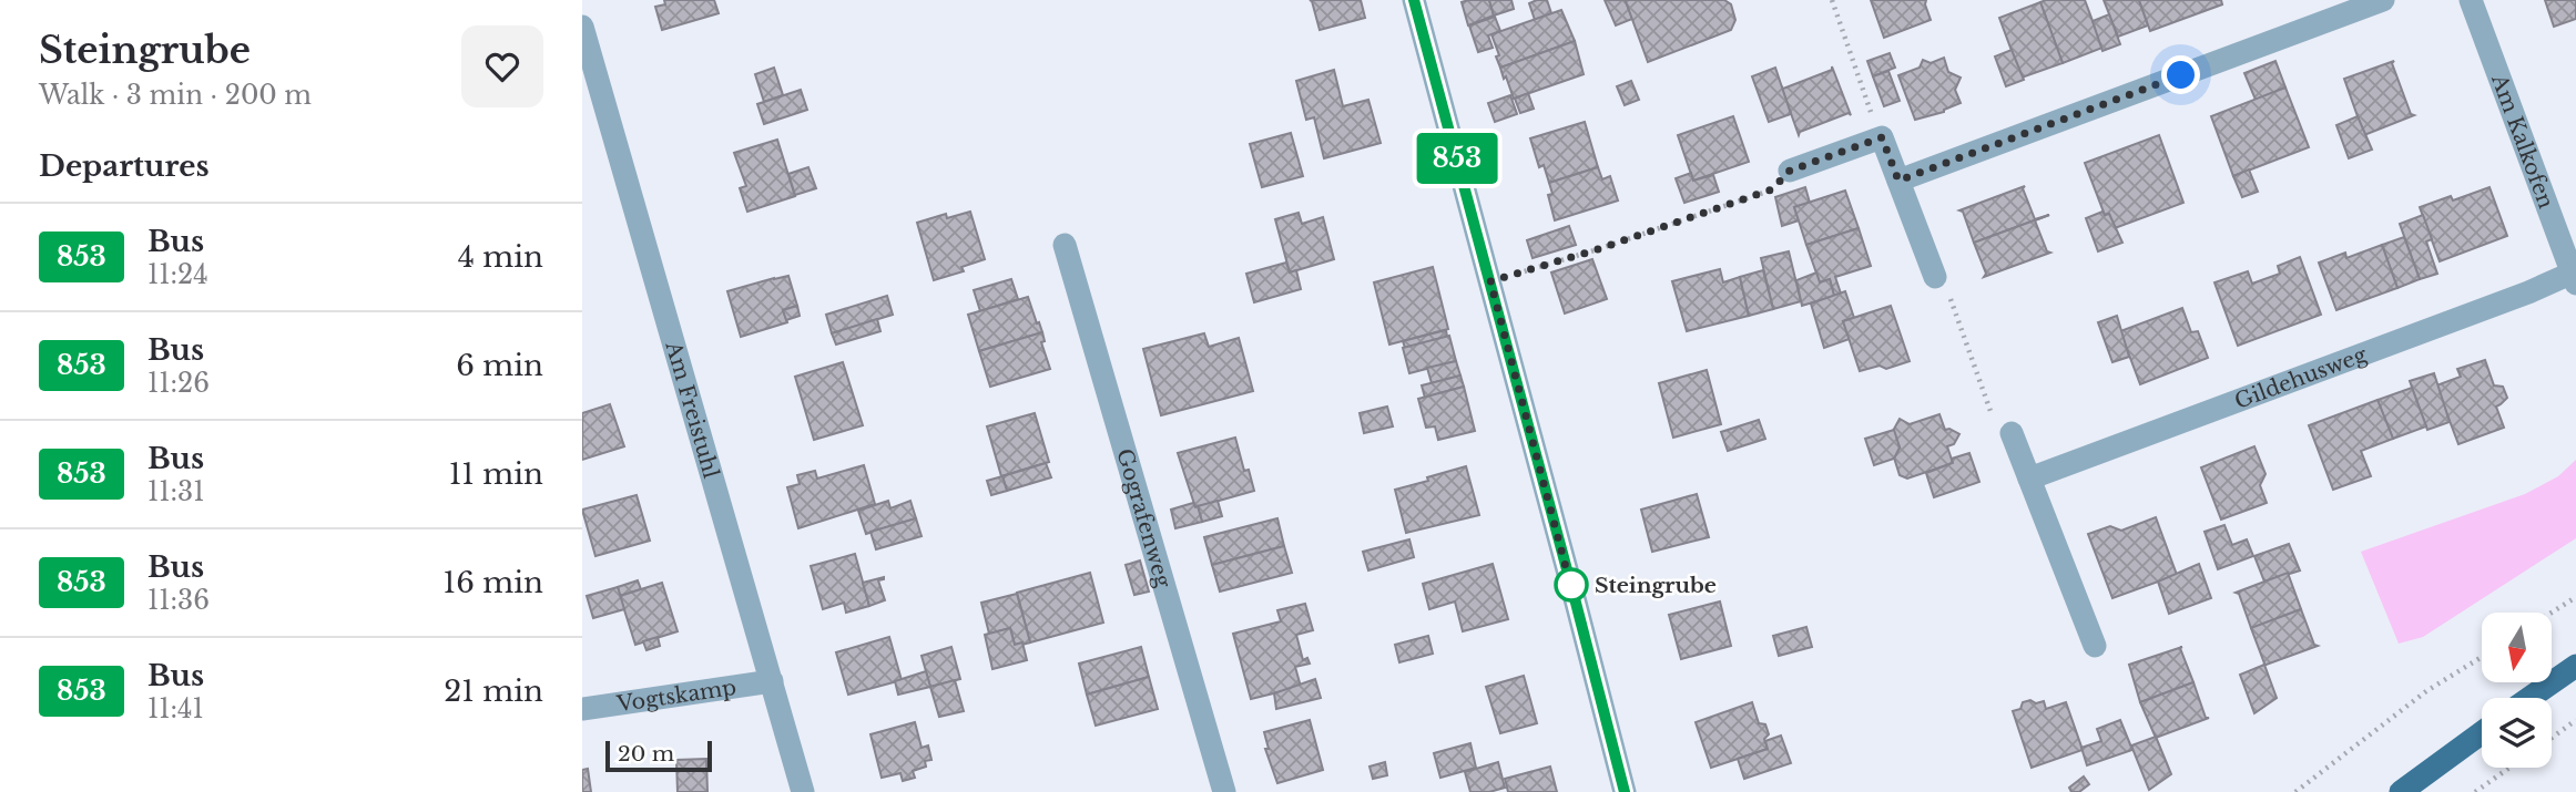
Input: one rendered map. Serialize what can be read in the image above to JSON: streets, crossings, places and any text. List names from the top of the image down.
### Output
{
  "streets": {
    "street": [
      "Am Kalkofen",
      "Gildehusweg",
      "Am Freistuhl",
      "Gografenweg",
      "Vogtskamp"
    ]
  },
  "crossings": [
    ["Am Kalkofen", "Gildehusweg"],
    ["Am Freistuhl", "Vogtskamp"]
  ],
  "places": ["Steingrube"],
  "lines": ["bus line 853"],
  "scale_bar": "20 m",
  "north": "bottom",
  "page": {
    "heading": [
      ["Steingrube", "Walk · 3 min · 200 m"],
      "Departures"
    ],
    "on_map": "853",
    "list": [
      {
        "mark": "853",
        "name": "Bus",
        "note": "11:24",
        "value": "4 min"
      },
      {
        "mark": "853",
        "name": "Bus",
        "note": "11:26",
        "value": "6 min"
      },
      {
        "mark": "853",
        "name": "Bus",
        "note": "11:31",
        "value": "11 min"
      },
      {
        "mark": "853",
        "name": "Bus",
        "note": "11:36",
        "value": "16 min"
      },
      {
        "mark": "853",
        "name": "Bus",
        "note": "11:41",
        "value": "21 min"
      }
    ],
    "scale": "20 m"
  }
}
